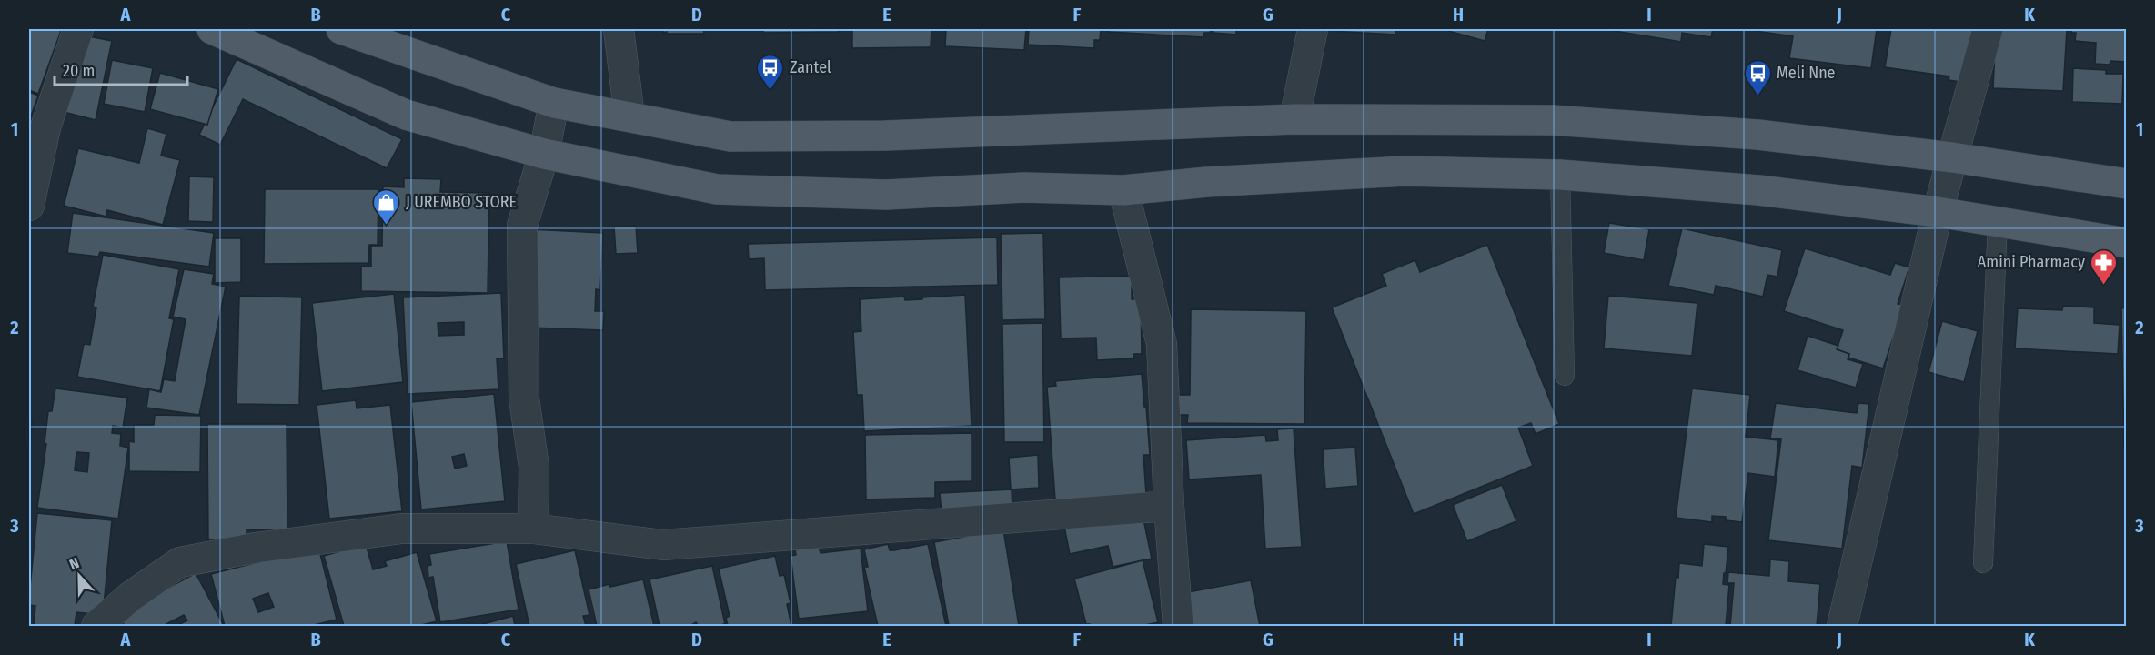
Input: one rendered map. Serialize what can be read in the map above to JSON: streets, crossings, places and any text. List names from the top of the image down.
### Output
{
  "places": {
    "bus stop": ["Zantel", "Meli Nne"],
    "shop": ["J UREMBO STORE"],
    "pharmacy": ["Amini Pharmacy"]
  },
  "scale_bar": "20 m",
  "north": "top",
  "grid": {
    "columns": [
      "A",
      "B",
      "C",
      "D",
      "E",
      "F",
      "G",
      "H",
      "I",
      "J",
      "K"
    ],
    "rows": ["1", "2", "3"]
  }
}
